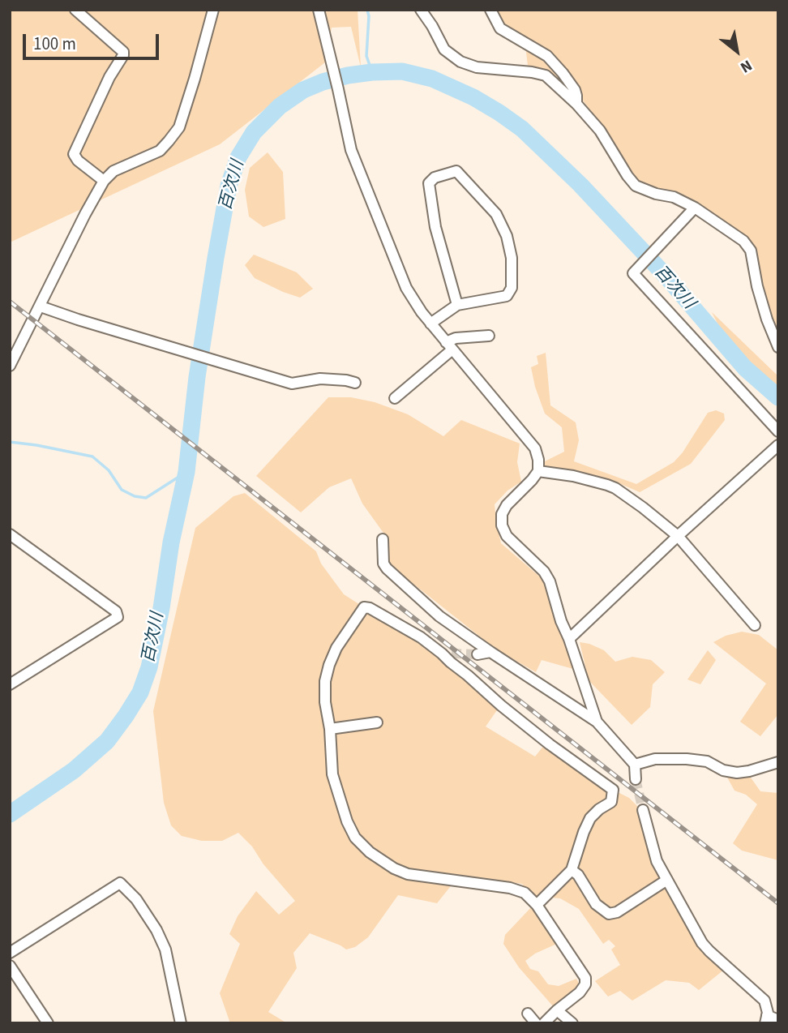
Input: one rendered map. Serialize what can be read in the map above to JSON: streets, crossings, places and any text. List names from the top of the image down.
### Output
{
  "water": ["百次川"],
  "scale_bar": "100 m",
  "north": "bottom right"
}
